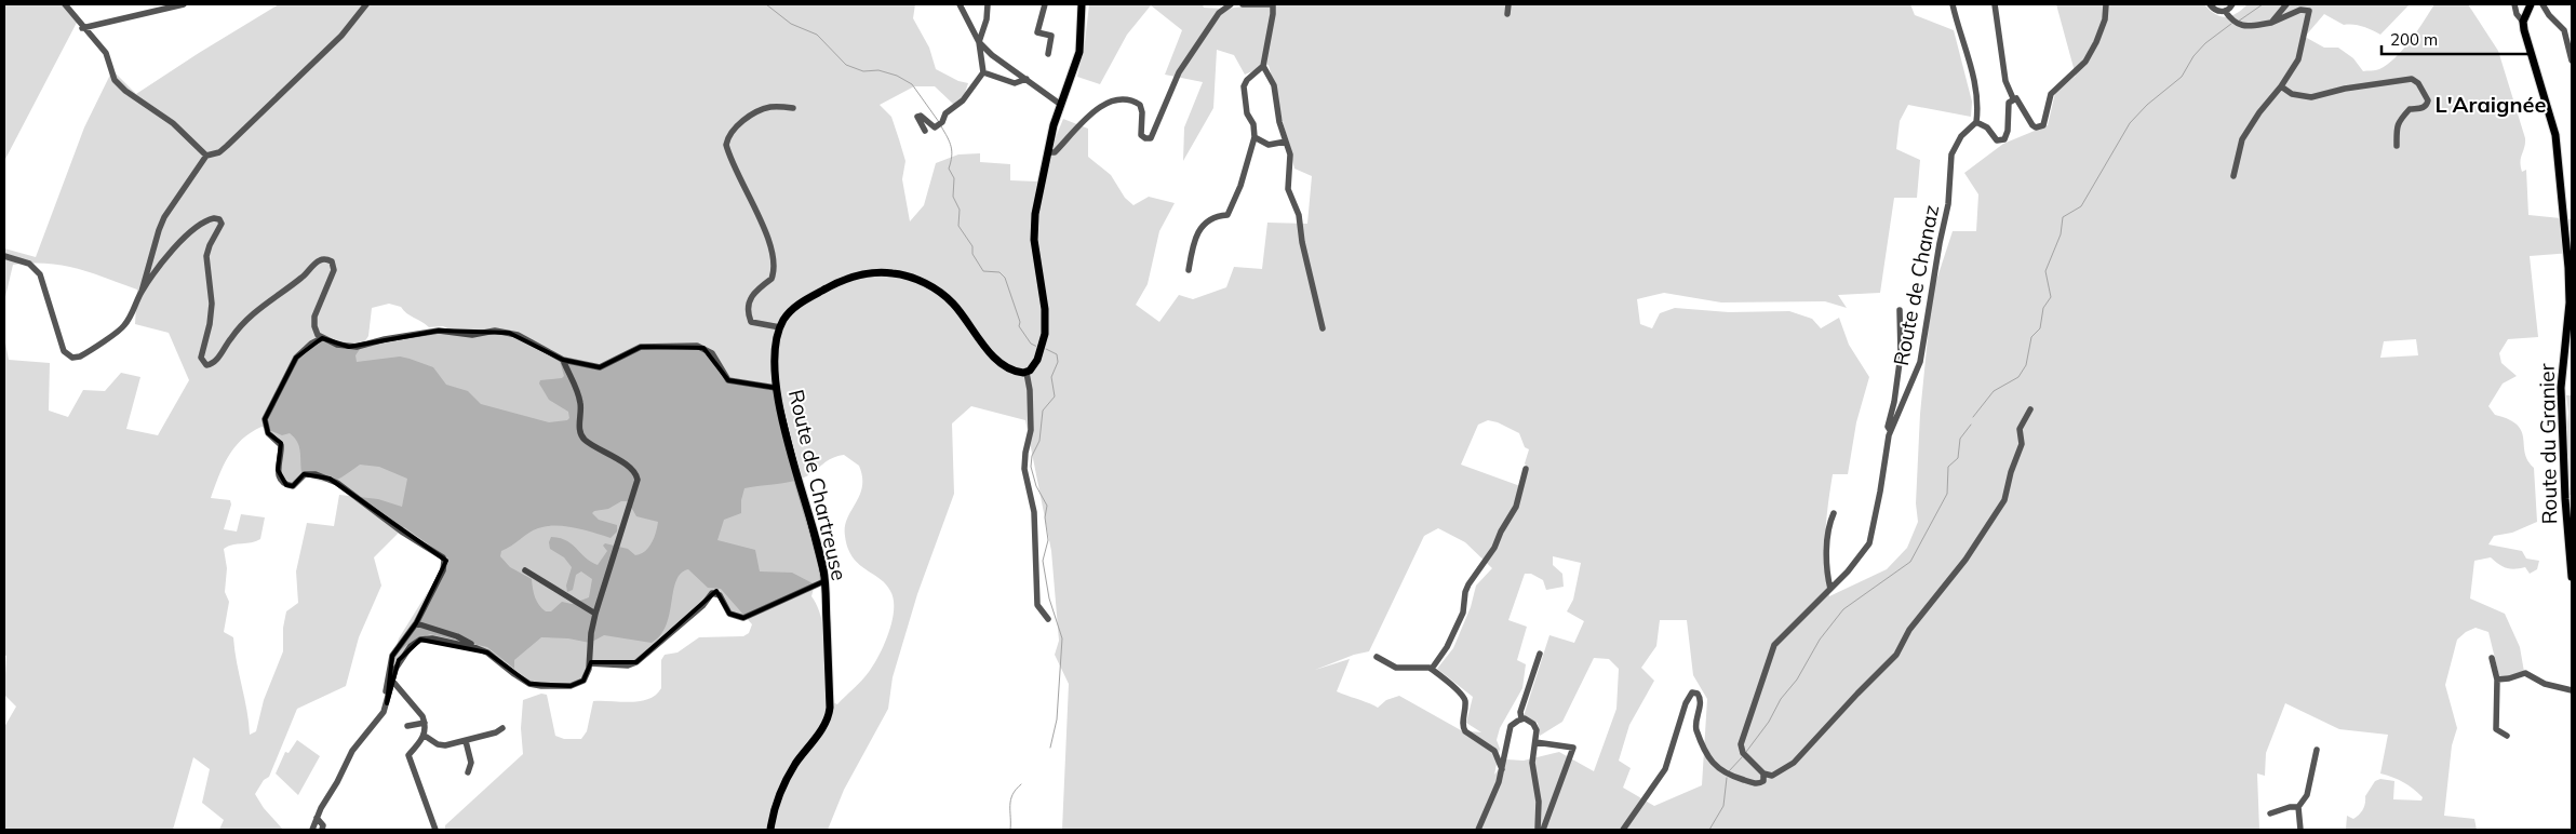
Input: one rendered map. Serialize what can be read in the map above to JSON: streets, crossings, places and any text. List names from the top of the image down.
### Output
{
  "streets": {
    "main road": ["Route du Granier", "Route de Chartreuse"],
    "street": ["Route de Chanaz"]
  },
  "districts": ["L'Araignée"],
  "scale_bar": "200 m"
}
